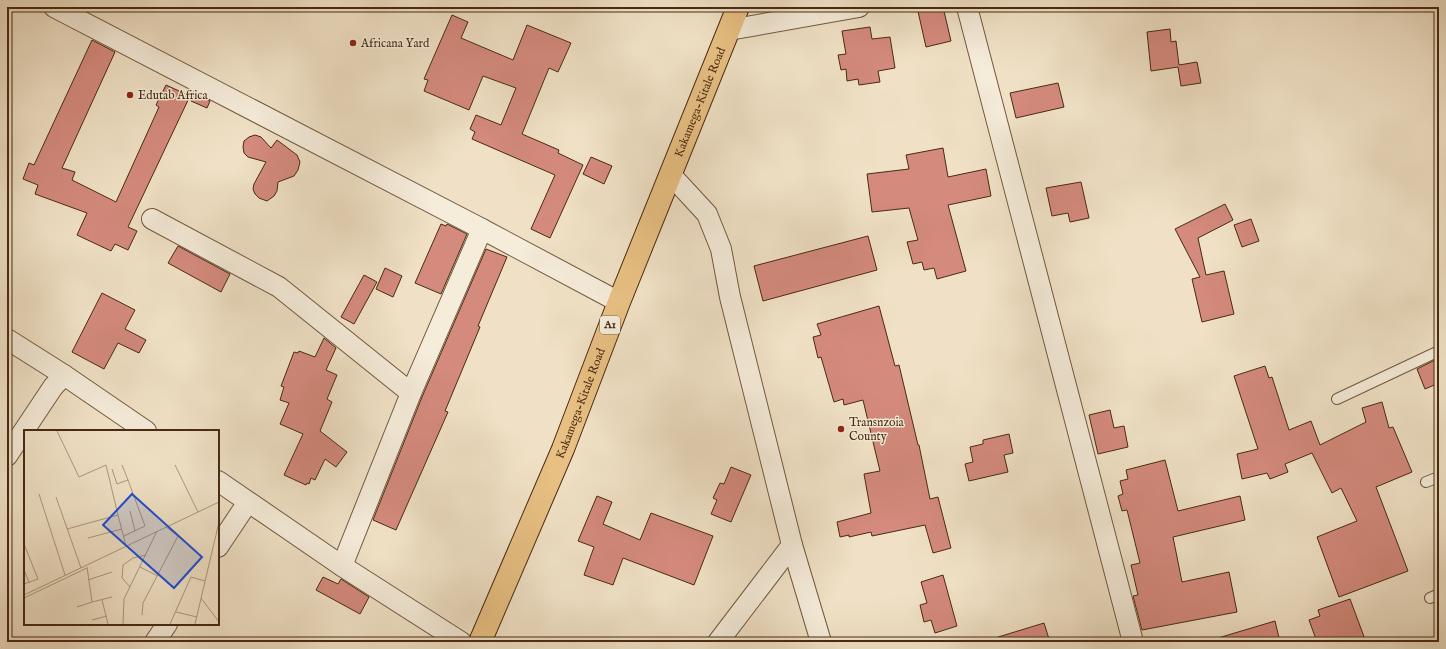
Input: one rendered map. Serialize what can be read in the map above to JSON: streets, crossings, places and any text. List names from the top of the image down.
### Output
{
  "streets": {
    "highway": ["Kakamega-Kitale Road", "A1"]
  },
  "places": ["Africana Yard", "Edutab Africa", "Transnzoia County"]
}
